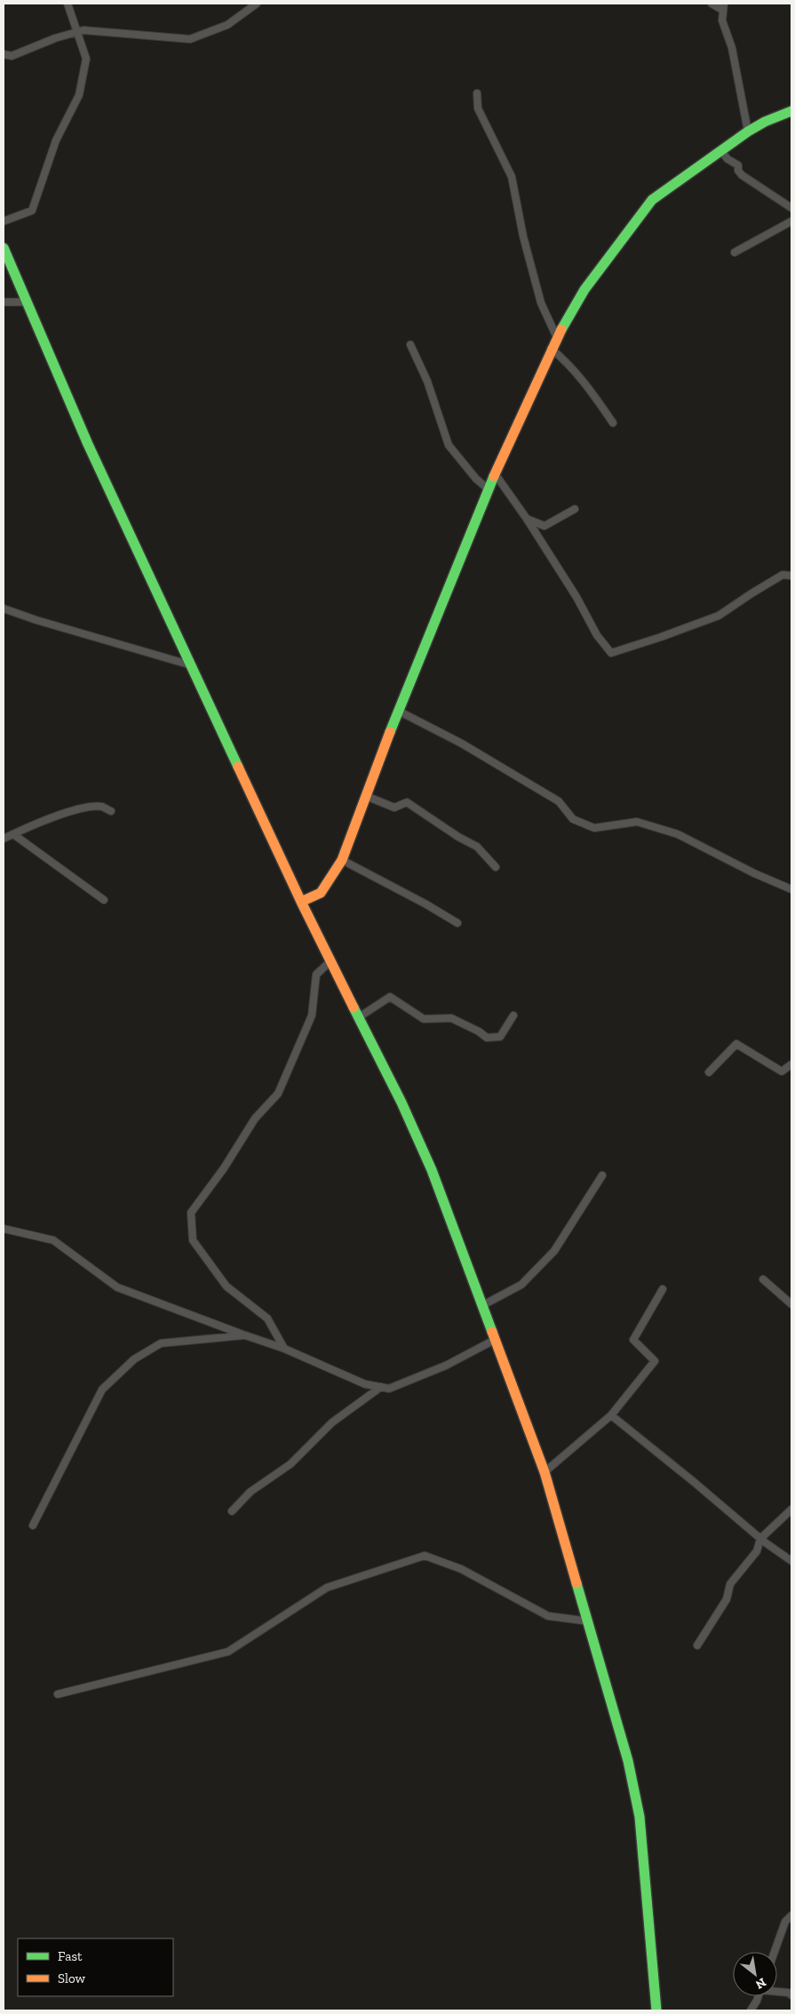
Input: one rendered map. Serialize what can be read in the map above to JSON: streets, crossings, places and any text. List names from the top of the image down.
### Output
{
  "legend": ["Fast", "Slow"],
  "north": "bottom right"
}
